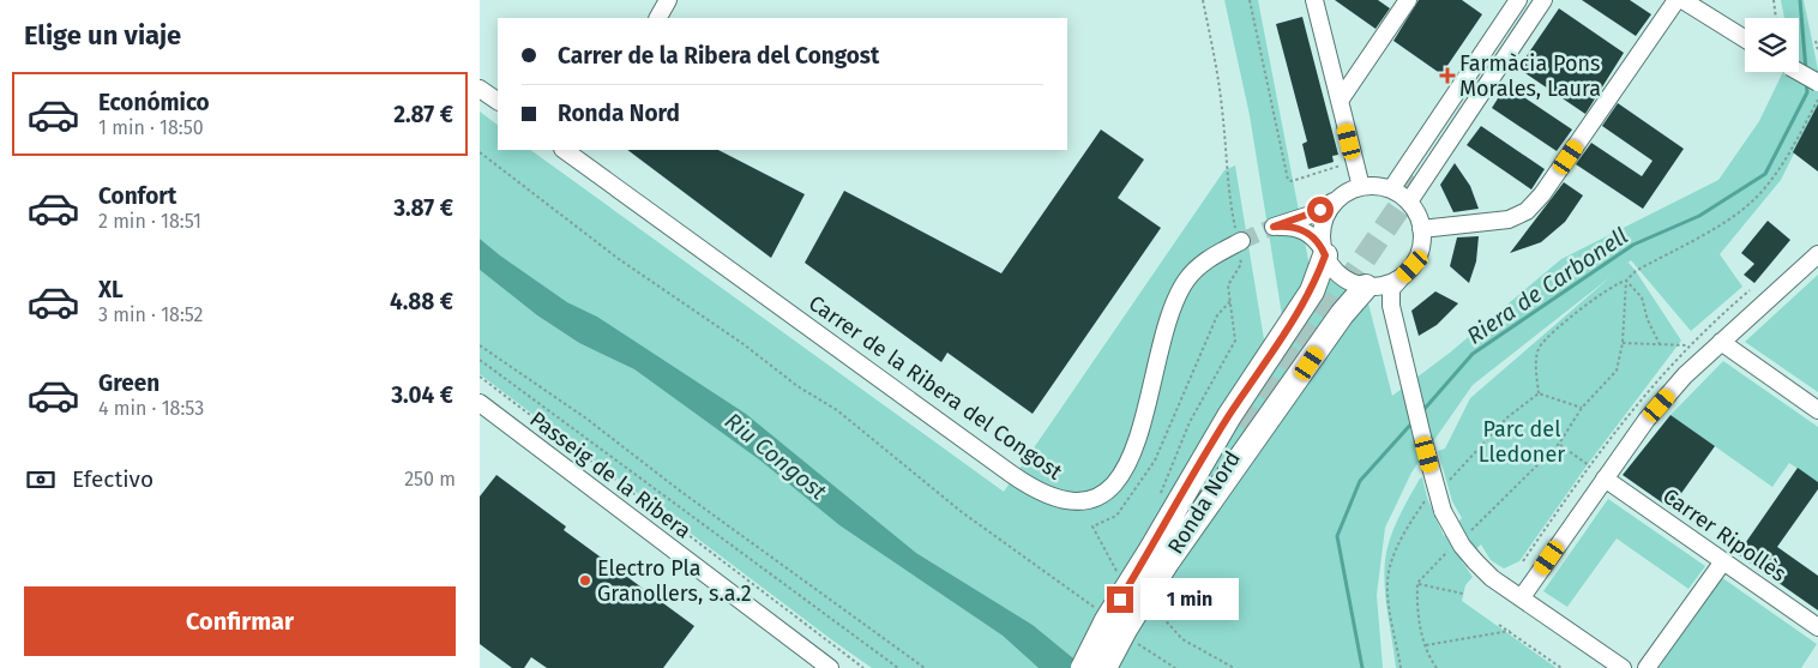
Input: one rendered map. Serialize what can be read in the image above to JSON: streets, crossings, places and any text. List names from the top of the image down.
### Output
{
  "streets": {
    "highway": ["Ronda Nord"],
    "street": ["Carrer de la Ribera del Congost", "Passeig de la Ribera", "Carrer Ripollès"]
  },
  "water": ["Riera de Carbonell", "Riu Congost"],
  "parks": ["Parc del Lledoner"],
  "places": {
    "health": ["Farmàcia Pons Morales, Laura"],
    "other": ["Electro Pla Granollers, s.a.2"]
  },
  "page": {
    "heading": "Elige un viaje",
    "banner": ["Carrer de la Ribera del Congost", "Ronda Nord"],
    "list": [
      {
        "name": "Económico",
        "note": "1 min · 18:50",
        "value": "2.87 €"
      },
      {
        "name": "Confort",
        "note": "2 min · 18:51",
        "value": "3.87 €"
      },
      {
        "name": "XL",
        "note": "3 min · 18:52",
        "value": "4.88 €"
      },
      {
        "name": "Green",
        "note": "4 min · 18:53",
        "value": "3.04 €"
      }
    ],
    "pay": ["Efectivo", "250 m"],
    "buttons": "Confirmar",
    "bubble": "1 min"
  }
}
